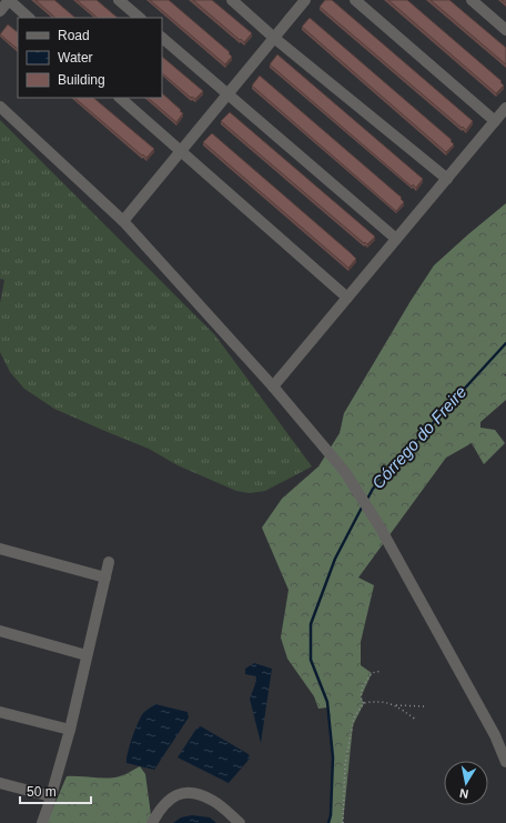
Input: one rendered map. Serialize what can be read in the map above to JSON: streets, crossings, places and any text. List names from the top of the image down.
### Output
{
  "water": ["Córrego do Freire"],
  "legend": ["Road", "Water", "Building"],
  "scale_bar": "50 m",
  "north": "bottom"
}
